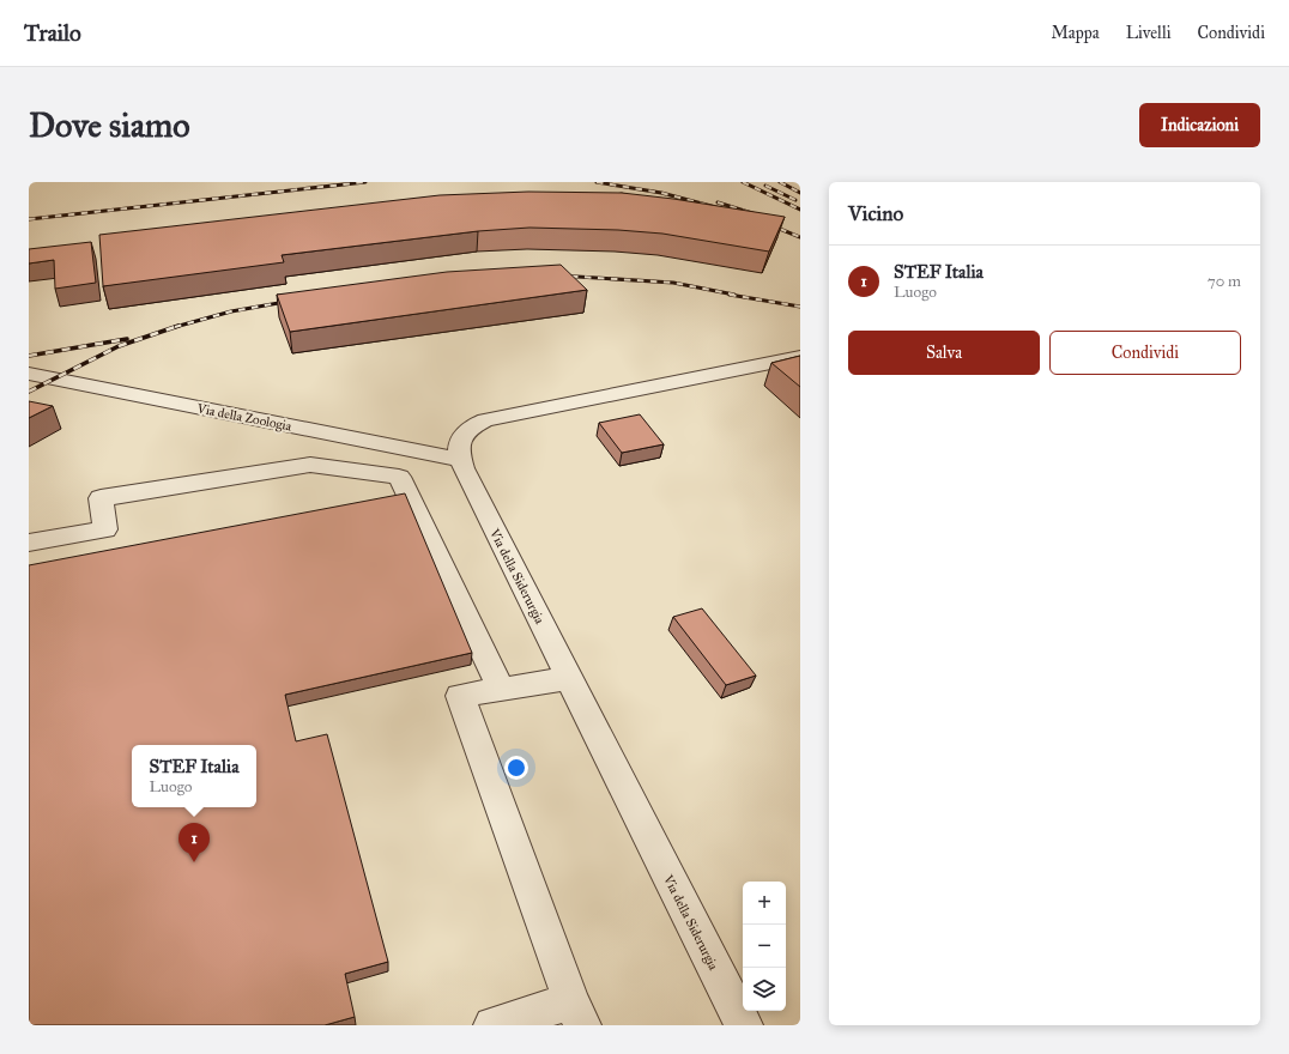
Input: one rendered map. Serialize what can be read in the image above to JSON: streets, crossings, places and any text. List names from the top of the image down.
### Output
{
  "streets": {
    "street": ["Via della Zoologia", "Via della Siderurgia"]
  },
  "crossings": [
    ["Via della Zoologia", "Via della Siderurgia"]
  ],
  "page": {
    "header": "Trailo",
    "nav": ["Mappa", "Livelli", "Condividi"],
    "buttons": [
      "Indicazioni",
      ["Salva", "Condividi"]
    ],
    "title": "Dove siamo",
    "heading": "Vicino",
    "list": [
      {
        "mark": "1",
        "name": "STEF Italia",
        "note": "Luogo",
        "value": "70 m"
      }
    ],
    "popup": ["STEF Italia", "Luogo"],
    "pins": "1",
    "map_buttons": ["+", "−"]
  }
}
